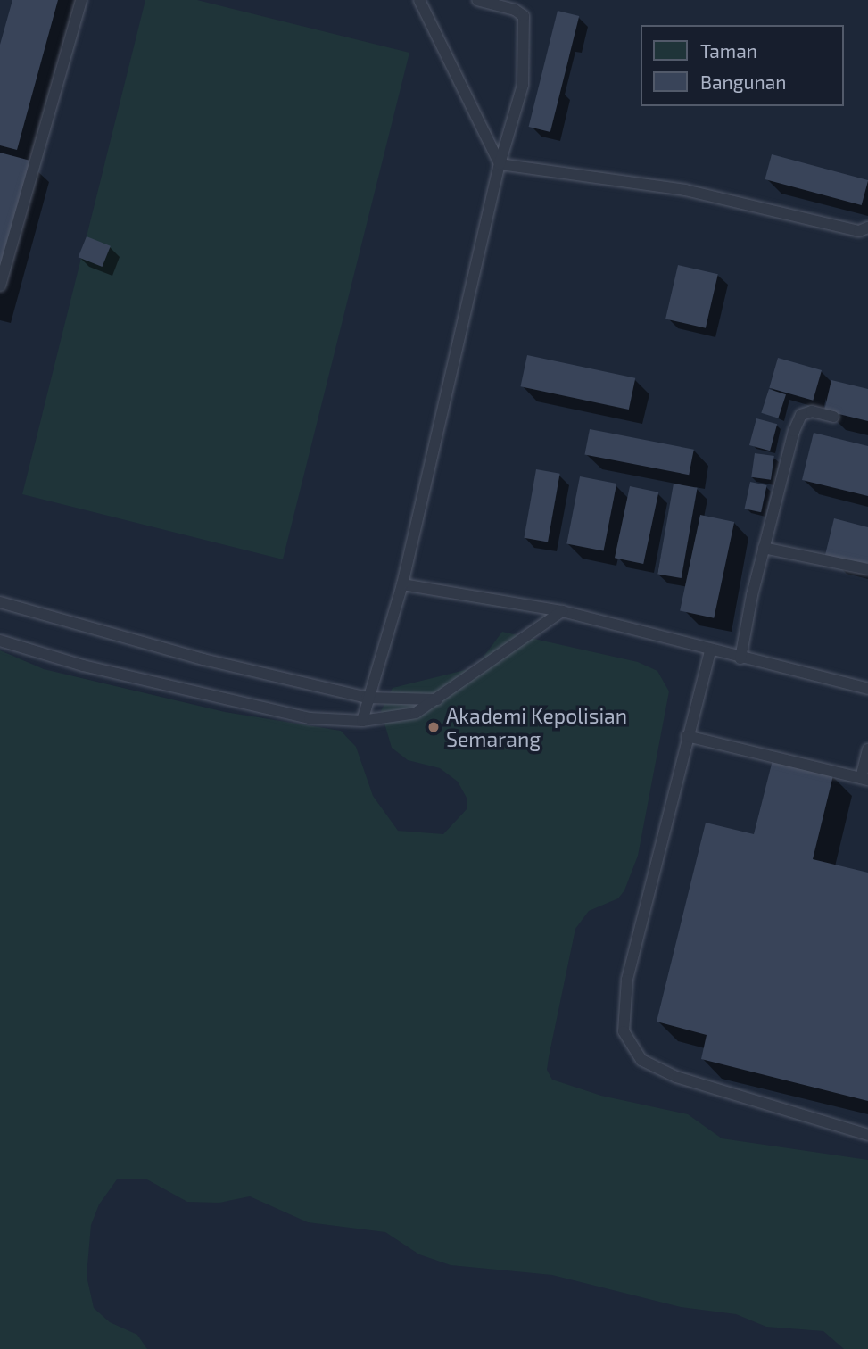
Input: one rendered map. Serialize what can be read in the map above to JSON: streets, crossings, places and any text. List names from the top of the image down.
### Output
{
  "places": ["Akademi Kepolisian Semarang"],
  "legend": ["Taman", "Bangunan"]
}
